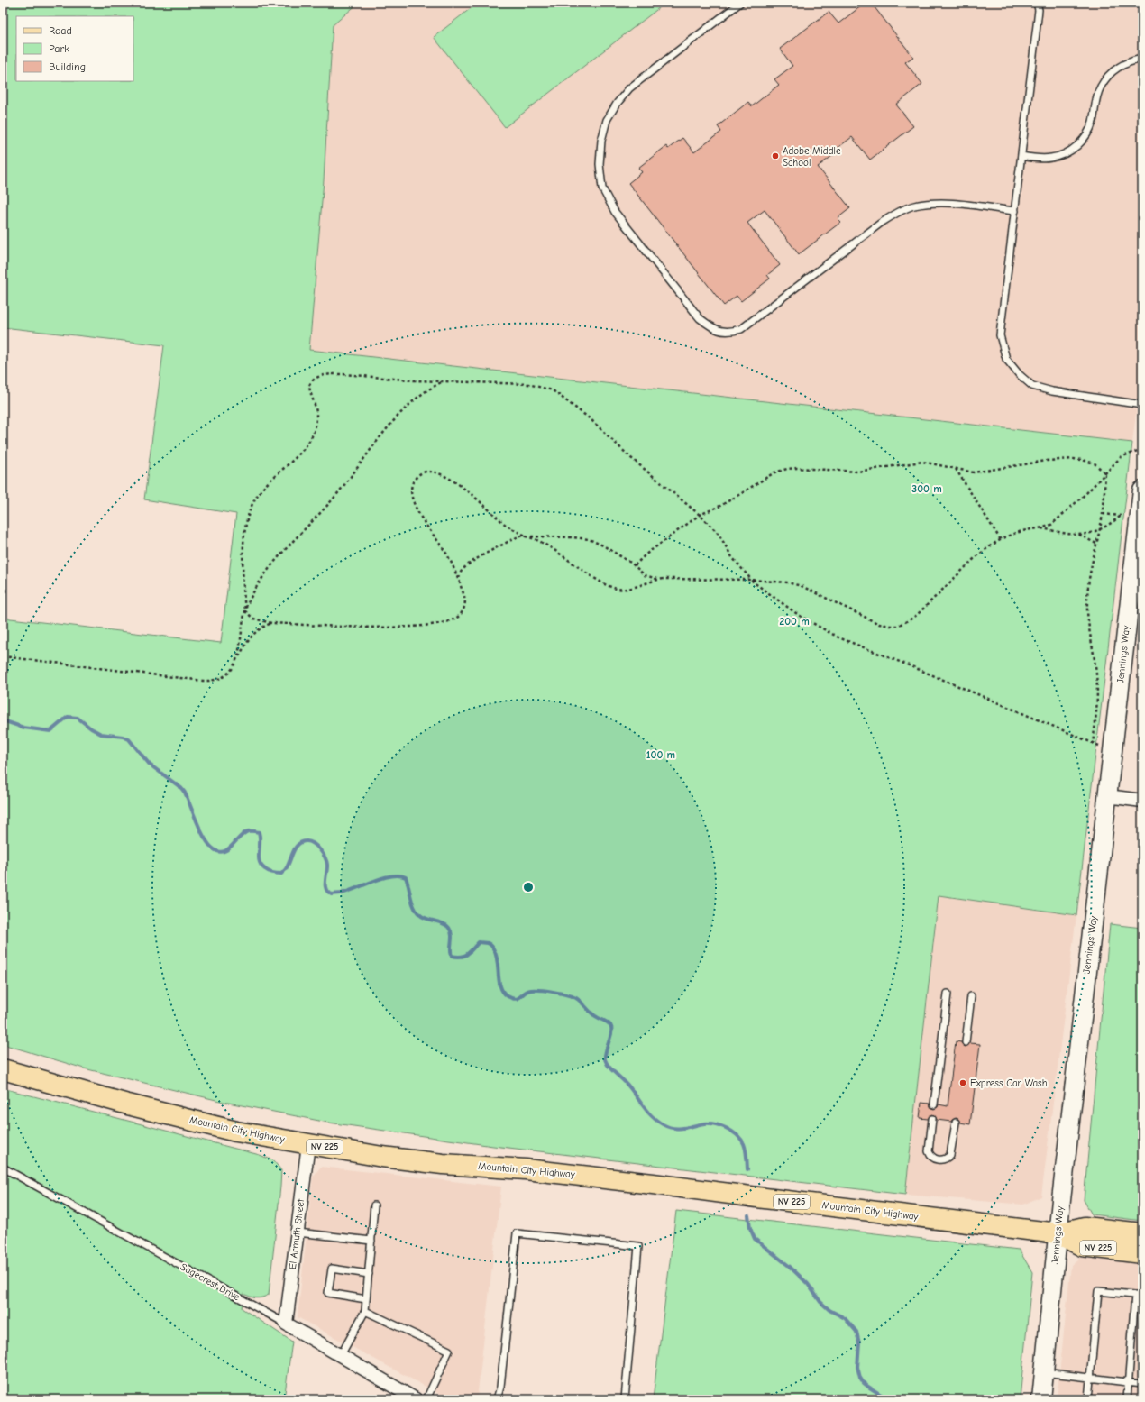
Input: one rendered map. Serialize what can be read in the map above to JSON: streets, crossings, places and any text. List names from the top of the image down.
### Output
{
  "streets": {
    "main road": ["Mountain City Highway", "NV 225"],
    "street": ["Jennings Way", "El Armuth Street", "Sagecrest Drive"]
  },
  "crossings": [
    ["Jennings Way", "Mountain City Highway"],
    ["Mountain City Highway", "El Armuth Street"],
    ["El Armuth Street", "Sagecrest Drive"]
  ],
  "places": ["Adobe Middle School", "Express Car Wash"],
  "legend": ["Road", "Park", "Building"],
  "rings": ["300 m", "200 m", "100 m"]
}
